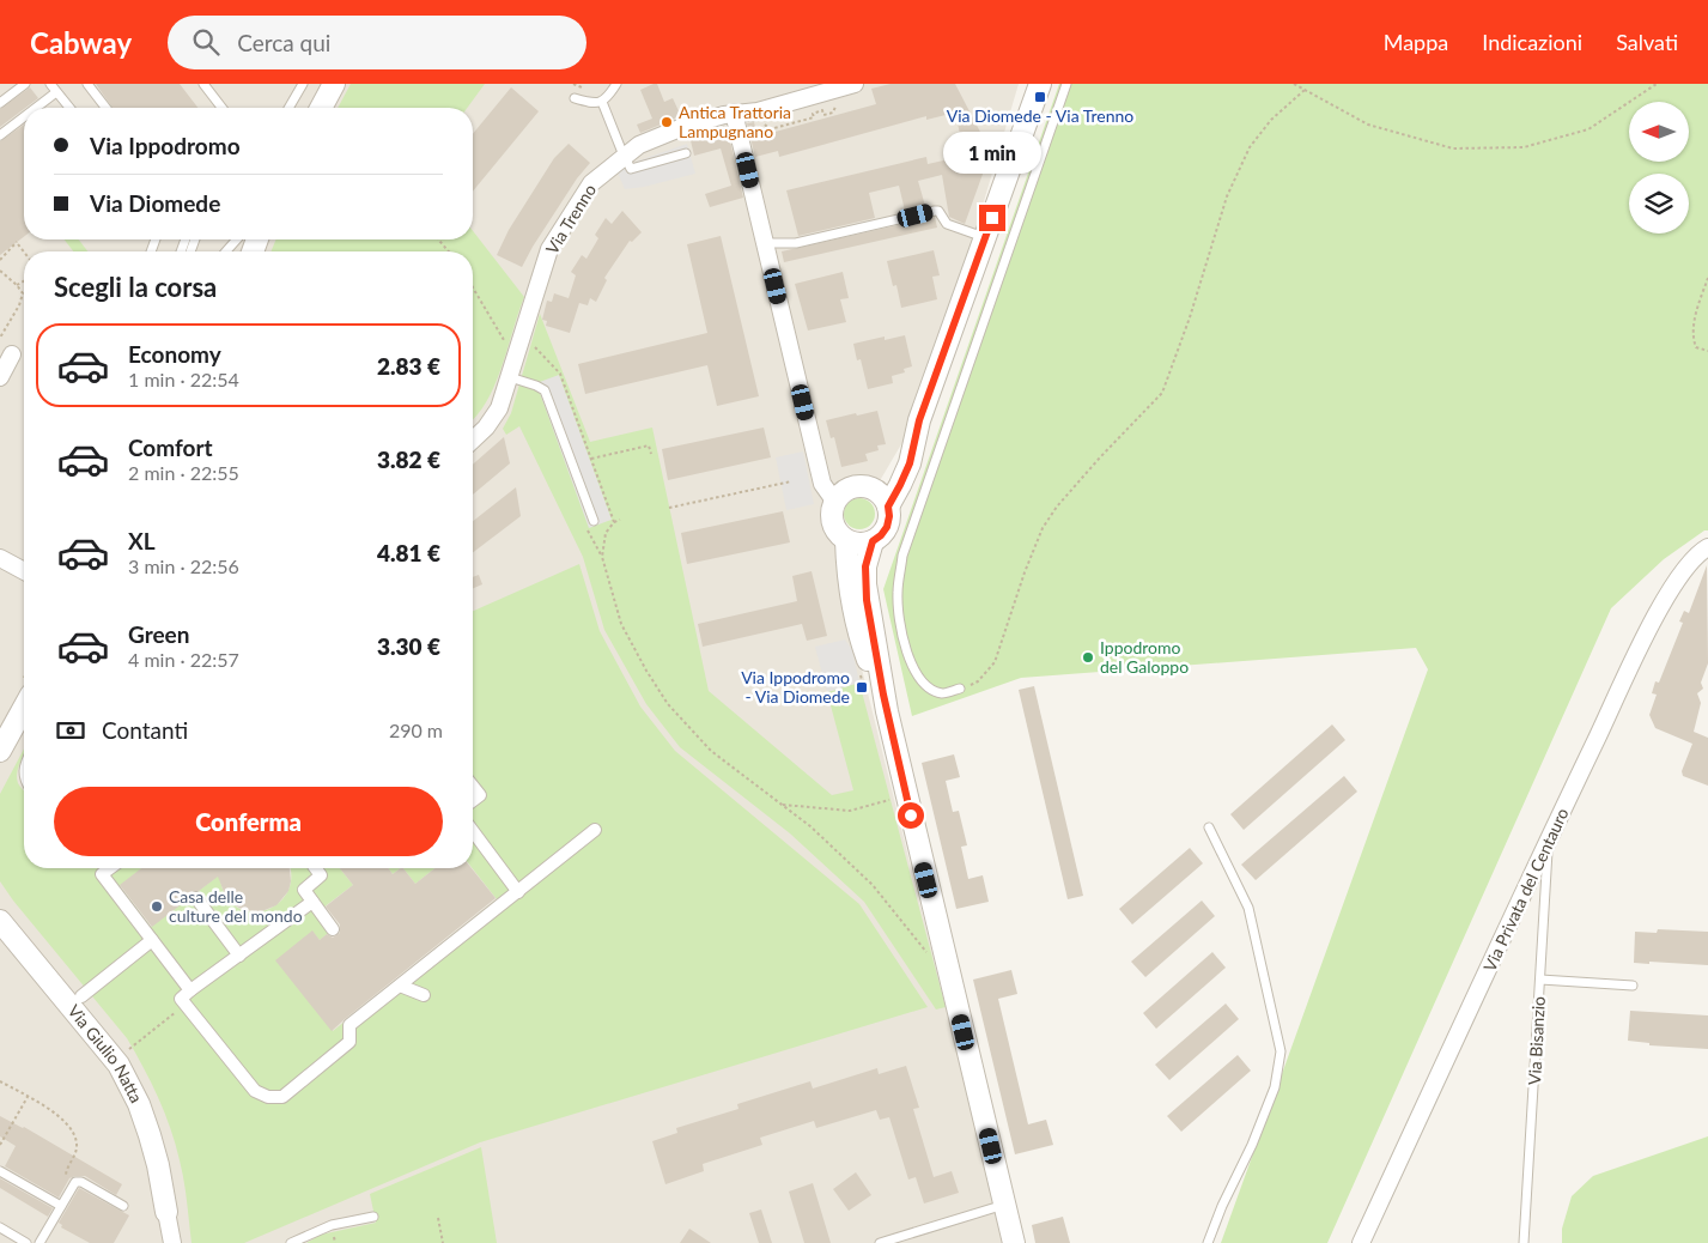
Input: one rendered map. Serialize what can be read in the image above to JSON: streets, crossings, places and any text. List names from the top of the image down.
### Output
{
  "streets": {
    "street": ["Via Trenno", "Via Privata del Centauro", "Via Giulio Natta"],
    "lane": ["Via Bisanzio"]
  },
  "crossings": [
    ["Via Privata del Centauro", "Via Bisanzio"]
  ],
  "places": {
    "transit": ["Via Diomede - Via Trenno", "Via Ippodromo - Via Diomede"],
    "other": ["Antica Trattoria Lampugnano", "Ippodromo del Galoppo", "Casa delle culture del mondo"]
  },
  "north": "left",
  "page": {
    "header": "Cabway",
    "search": "Cerca qui",
    "nav": ["Mappa", "Indicazioni", "Salvati"],
    "banner": ["Via Ippodromo", "Via Diomede"],
    "bubble": "1 min",
    "heading": "Scegli la corsa",
    "list": [
      {
        "name": "Economy",
        "note": "1 min · 22:54",
        "value": "2.83 €"
      },
      {
        "name": "Comfort",
        "note": "2 min · 22:55",
        "value": "3.82 €"
      },
      {
        "name": "XL",
        "note": "3 min · 22:56",
        "value": "4.81 €"
      },
      {
        "name": "Green",
        "note": "4 min · 22:57",
        "value": "3.30 €"
      }
    ],
    "pay": ["Contanti", "290 m"],
    "buttons": "Conferma"
  }
}
